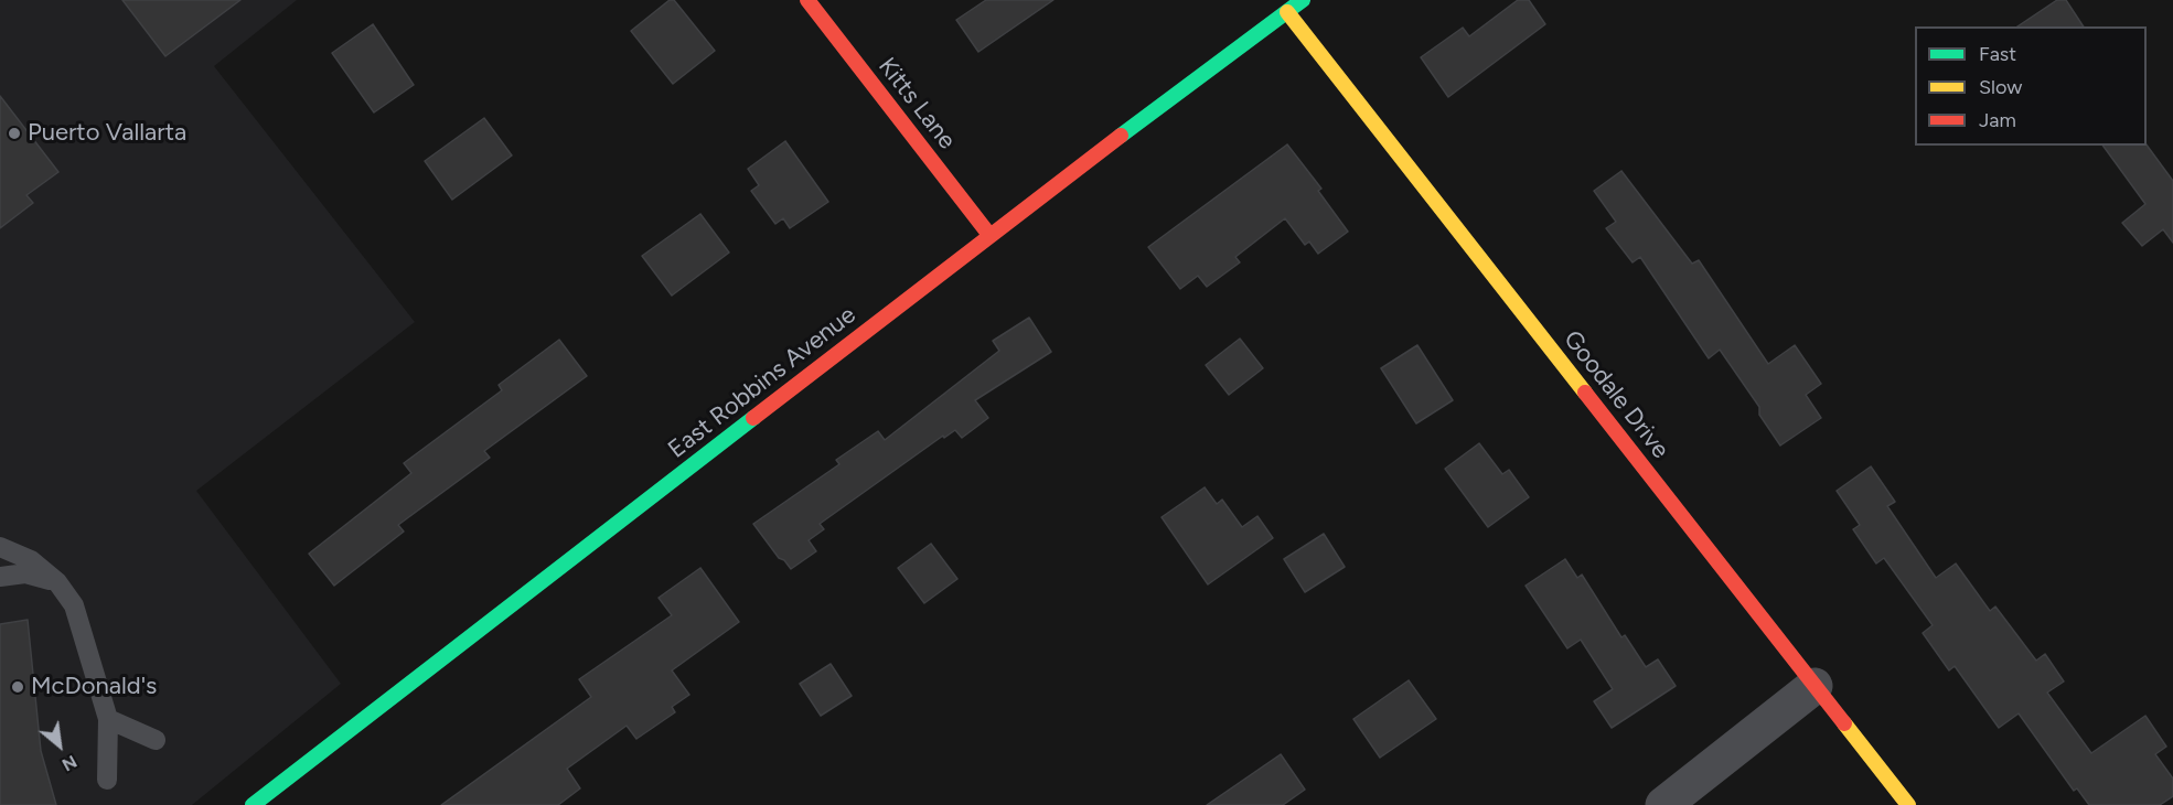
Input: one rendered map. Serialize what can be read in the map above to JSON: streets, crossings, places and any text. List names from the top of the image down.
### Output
{
  "streets": {
    "main road": ["Kitts Lane", "East Robbins Avenue", "Goodale Drive"]
  },
  "crossings": [
    ["Kitts Lane", "East Robbins Avenue"],
    ["East Robbins Avenue", "Goodale Drive"]
  ],
  "places": ["Puerto Vallarta", "McDonald's"],
  "legend": ["Fast", "Slow", "Jam"],
  "north": "bottom right"
}
